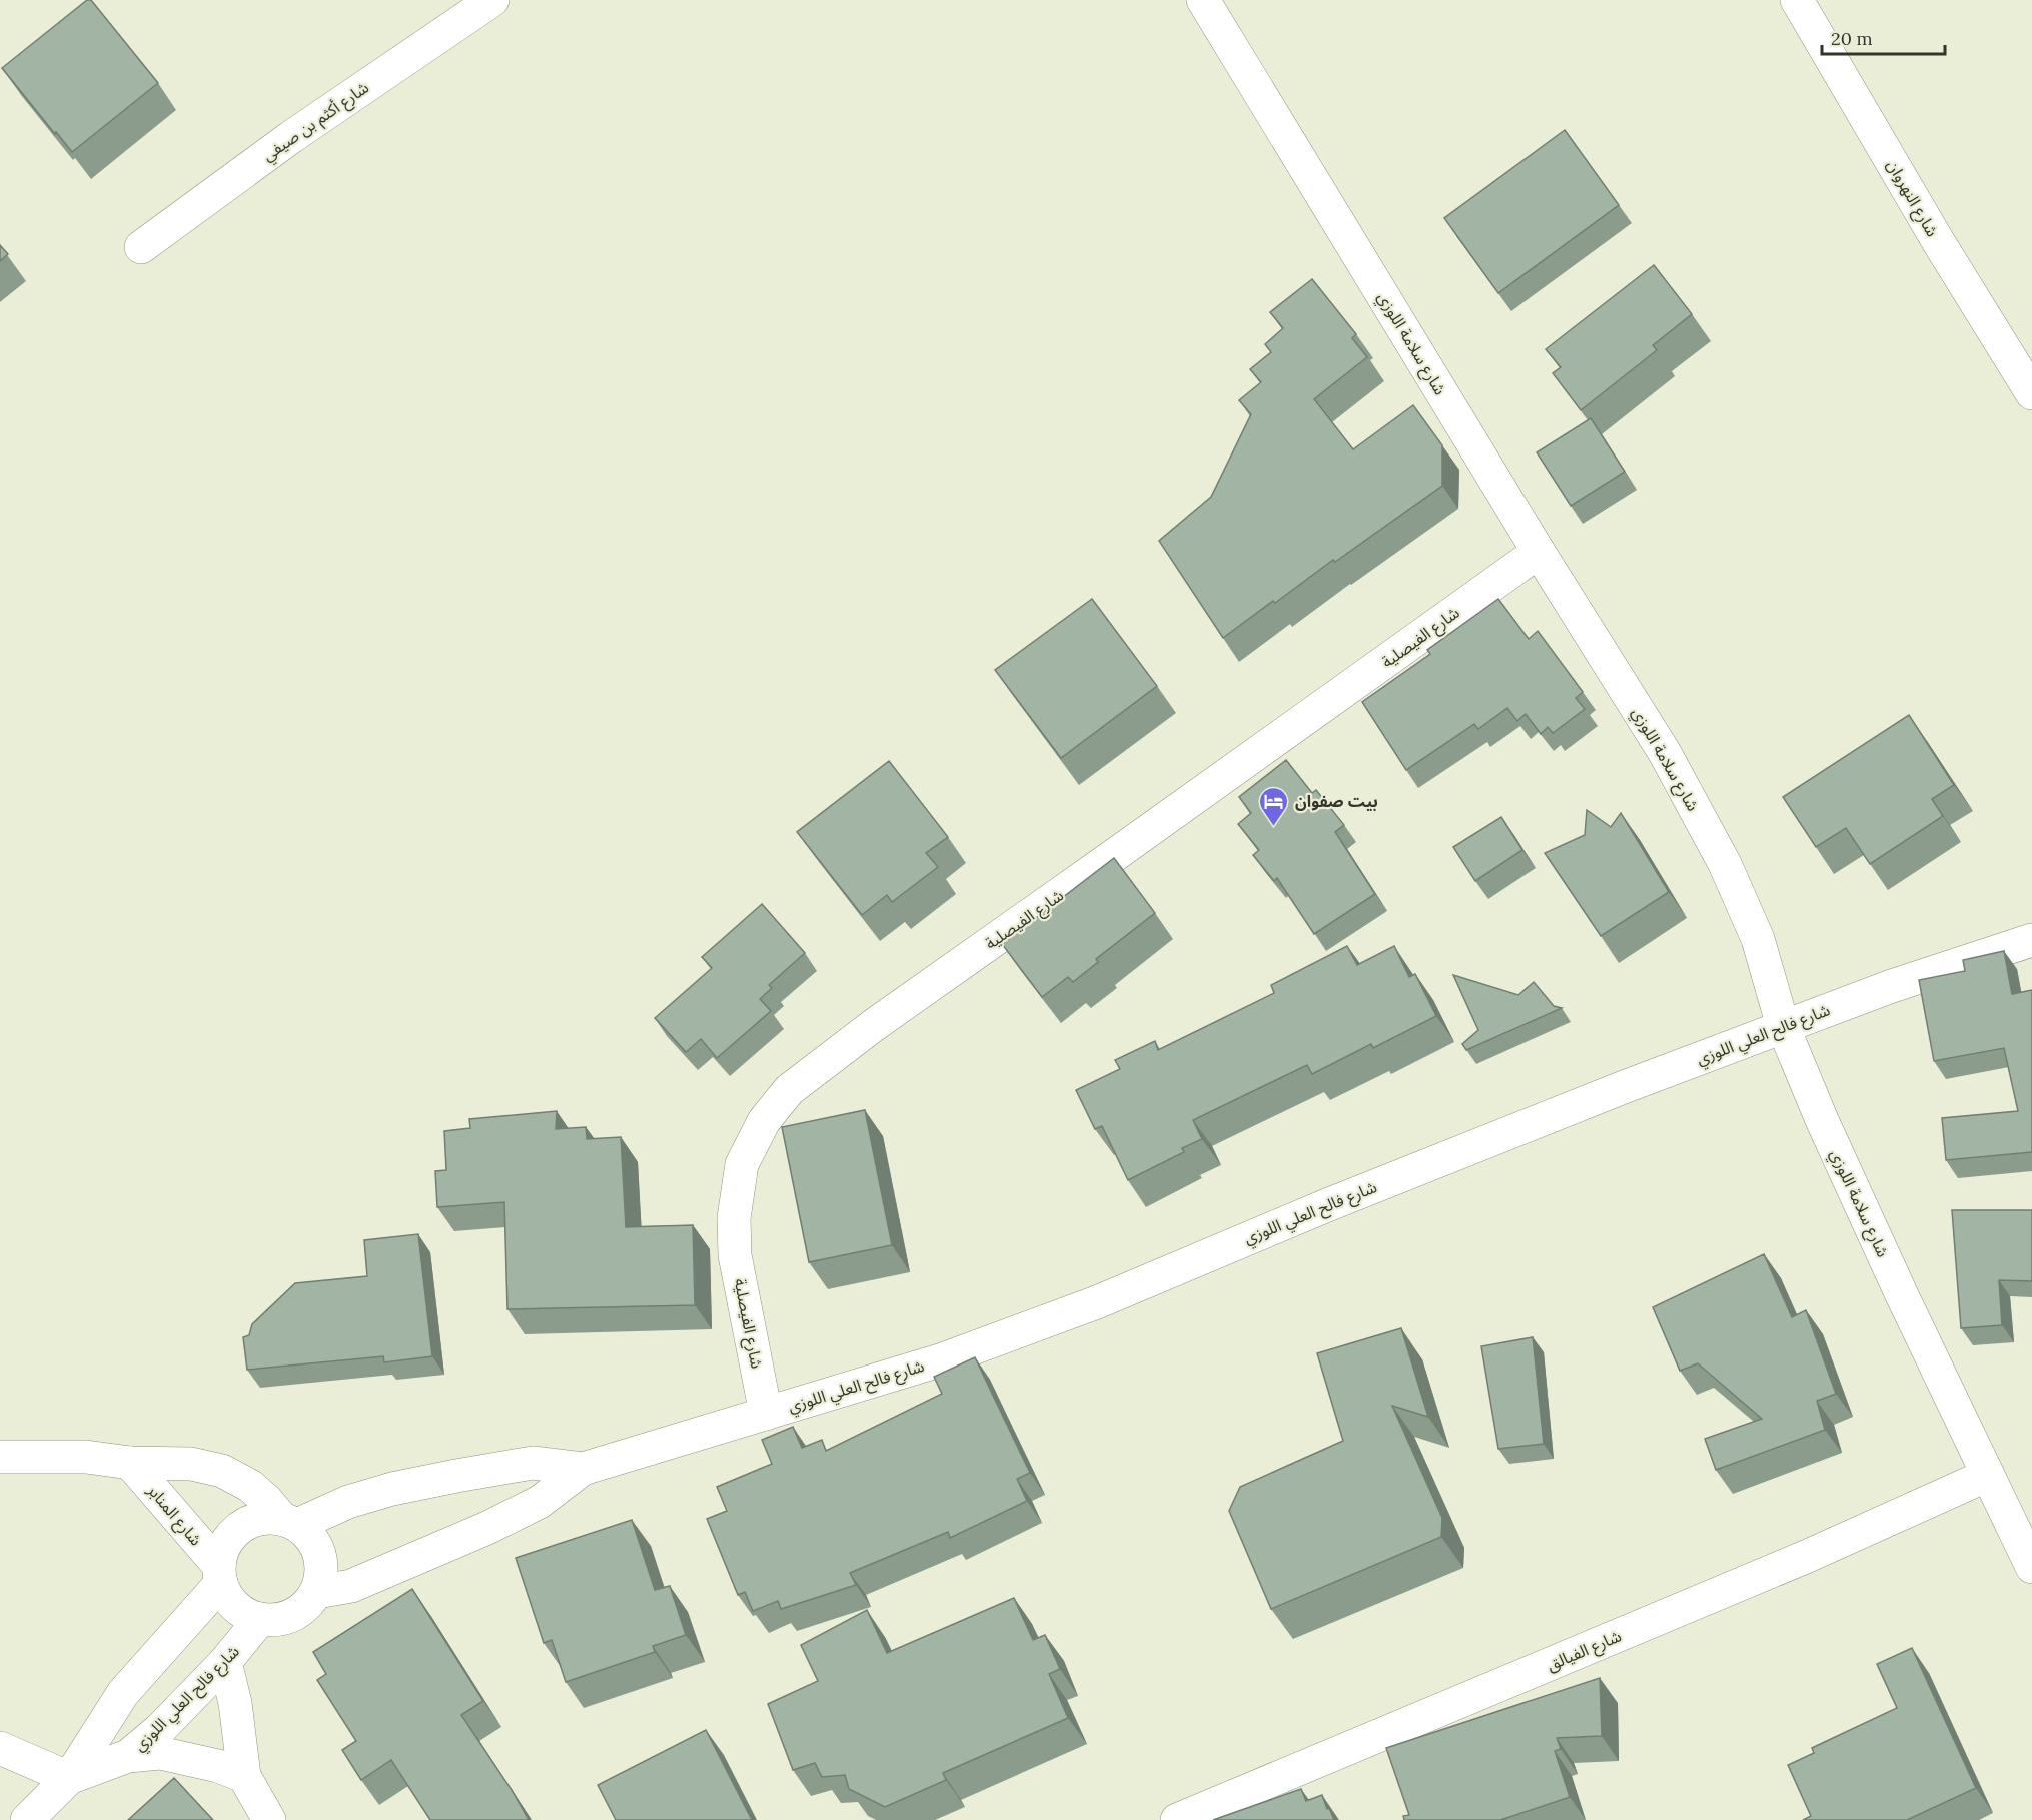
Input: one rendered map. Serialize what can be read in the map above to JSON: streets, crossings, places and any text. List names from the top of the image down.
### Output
{
  "streets": {
    "street": [
      "شارع أكثم بن صيفي",
      "شارع النهروان",
      "شارع سلامة اللوزي",
      "شارع الفيصلية",
      "شارع فالح العلي اللوزي",
      "شارع المنابر",
      "شارع الفيالق"
    ]
  },
  "crossings": [
    ["شارع سلامة اللوزي", "شارع الفيصلية"],
    ["شارع سلامة اللوزي", "شارع فالح العلي اللوزي"],
    ["شارع سلامة اللوزي", "شارع الفيالق"],
    ["شارع الفيصلية", "شارع فالح العلي اللوزي"],
    ["شارع فالح العلي اللوزي", "شارع المنابر"]
  ],
  "places": {
    "hotel": ["بيت صفوان"]
  },
  "scale_bar": "20 m"
}
